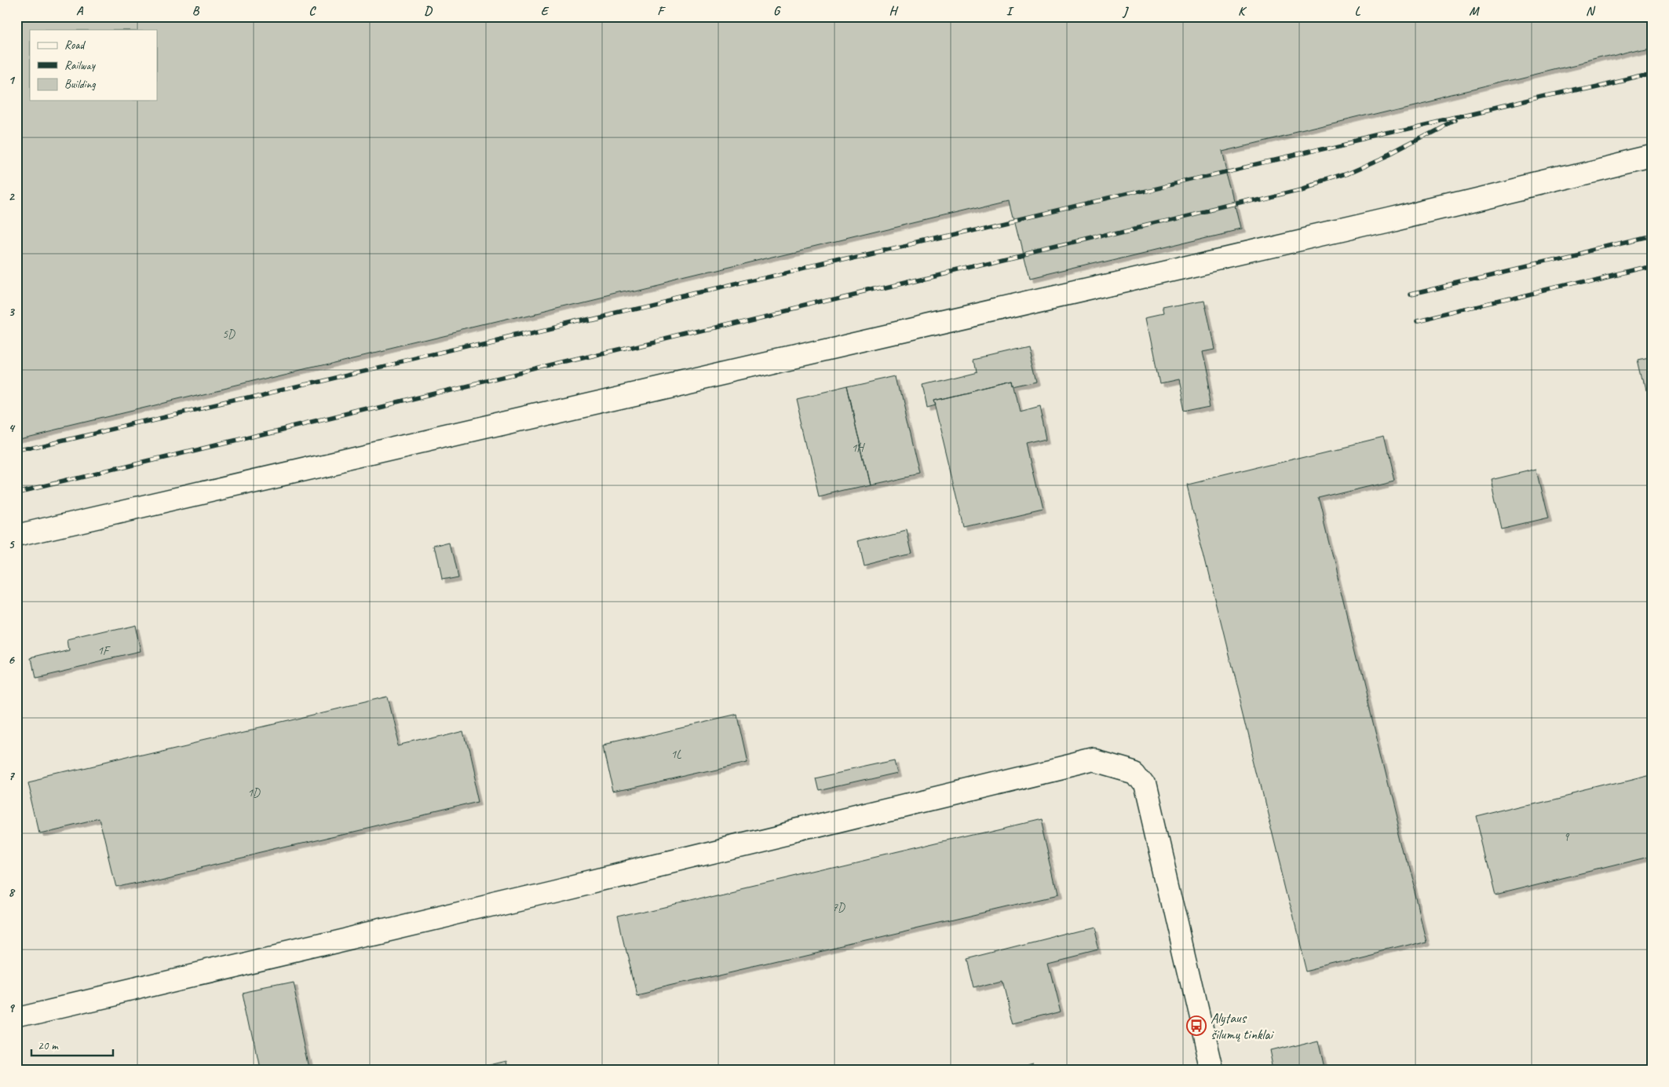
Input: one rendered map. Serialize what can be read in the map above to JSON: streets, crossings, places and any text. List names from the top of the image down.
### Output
{
  "places": {
    "bus stop": ["Alytaus šilumų tinklai"]
  },
  "house_numbers": [
    "5D",
    "1H",
    "1F",
    "1L",
    "1D",
    "9",
    "7D"
  ],
  "legend": ["Road", "Railway", "Building"],
  "scale_bar": "20 m",
  "grid": {
    "columns": [
      "A",
      "B",
      "C",
      "D",
      "E",
      "F",
      "G",
      "H",
      "I",
      "J",
      "K",
      "L",
      "M",
      "N"
    ],
    "rows": [
      "1",
      "2",
      "3",
      "4",
      "5",
      "6",
      "7",
      "8",
      "9"
    ]
  }
}
